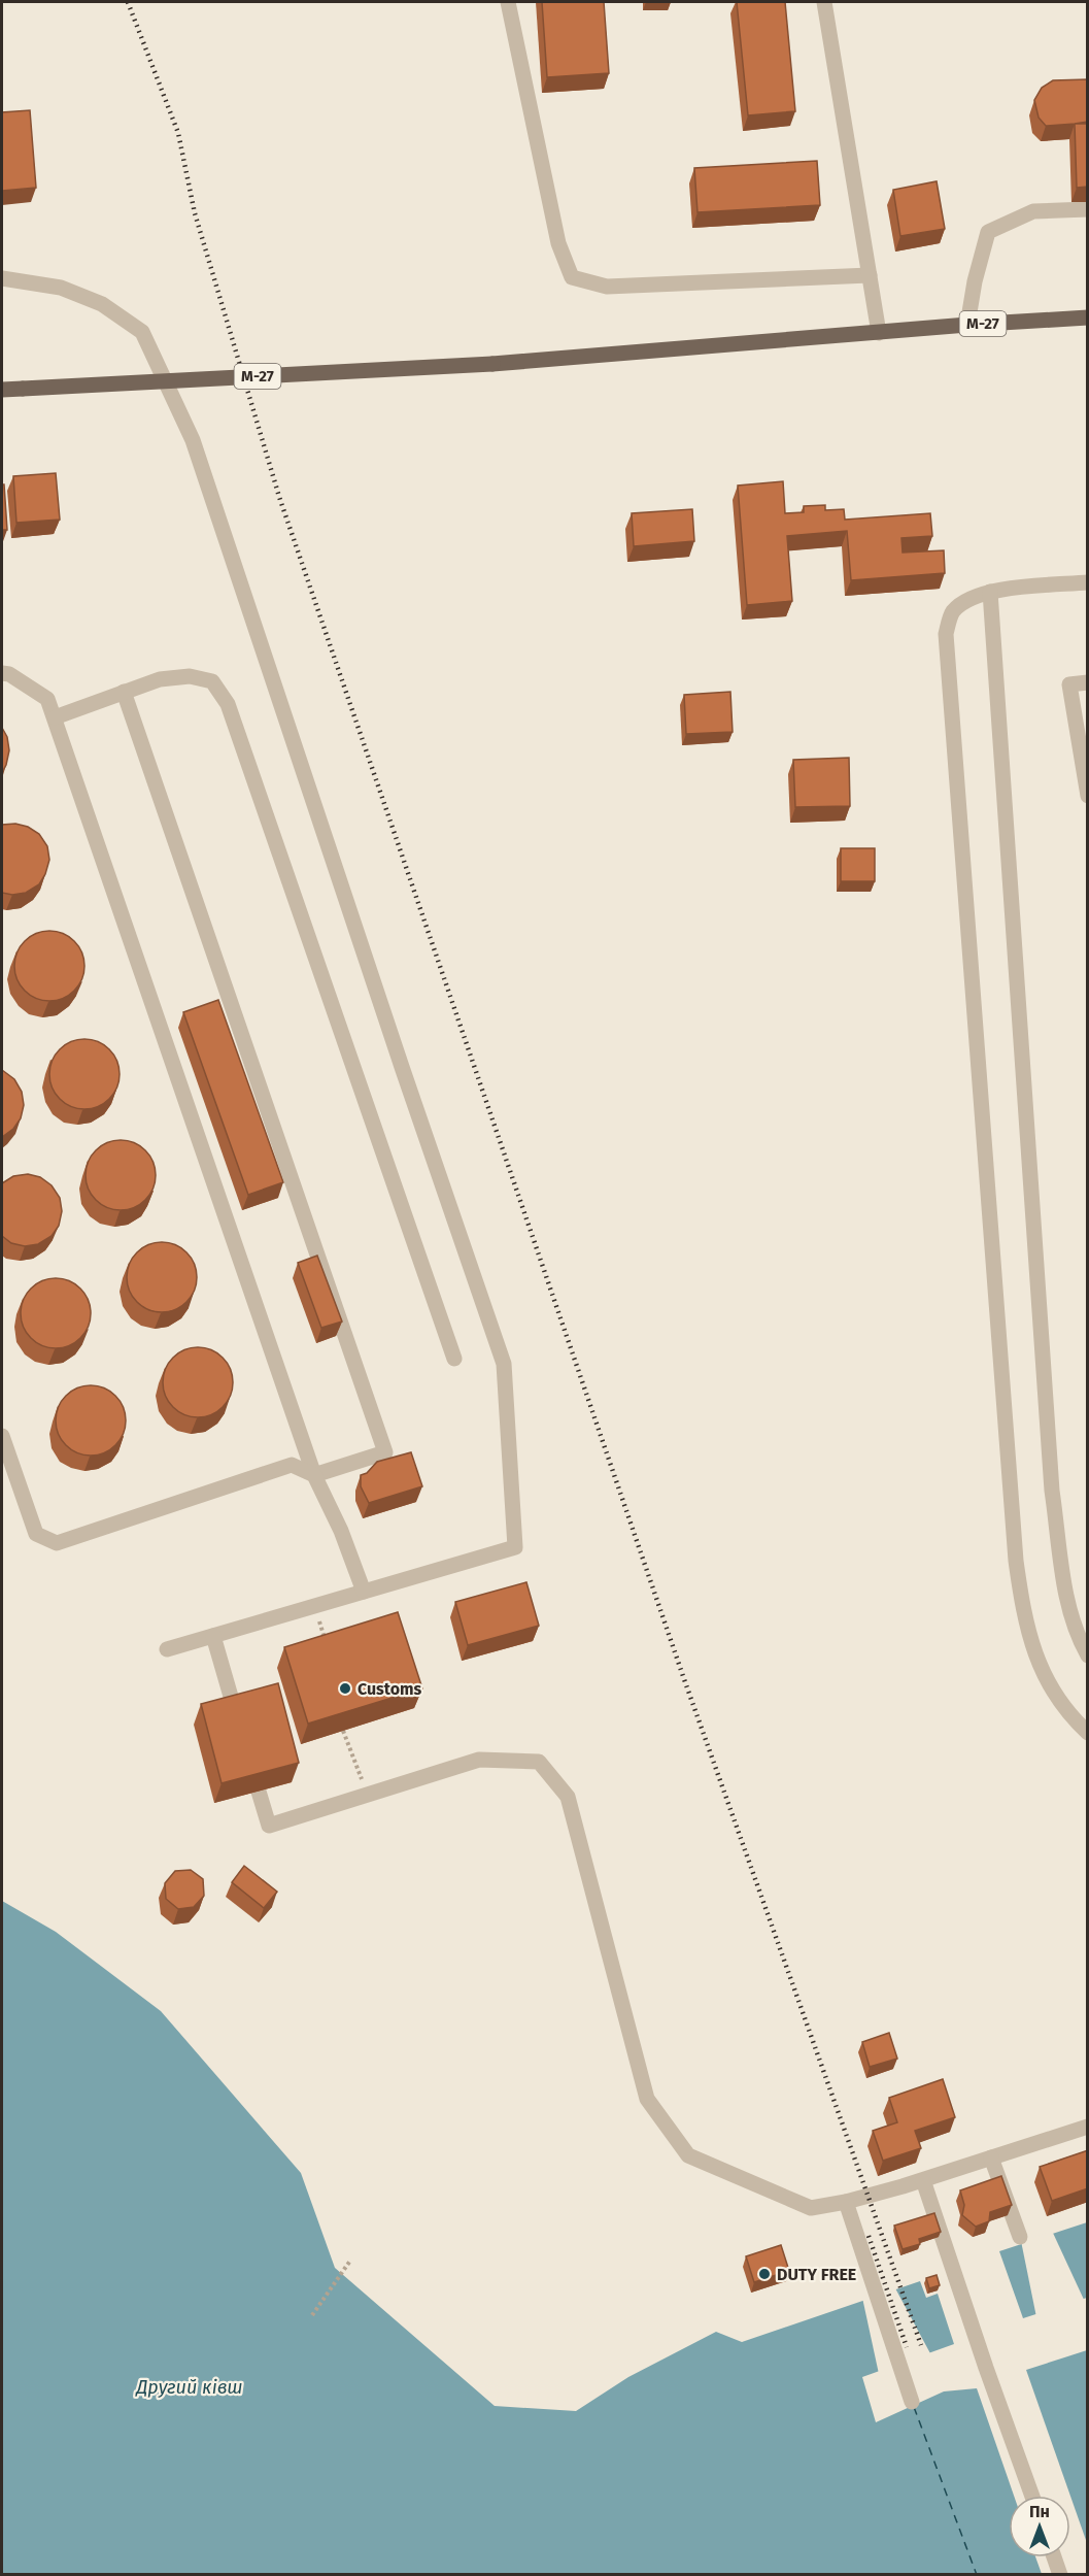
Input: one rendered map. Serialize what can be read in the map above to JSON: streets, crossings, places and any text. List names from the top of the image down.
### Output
{
  "streets": {
    "main road": ["М-27"]
  },
  "water": ["Другий ківш"],
  "places": ["Customs", "DUTY FREE"],
  "north": "top"
}
